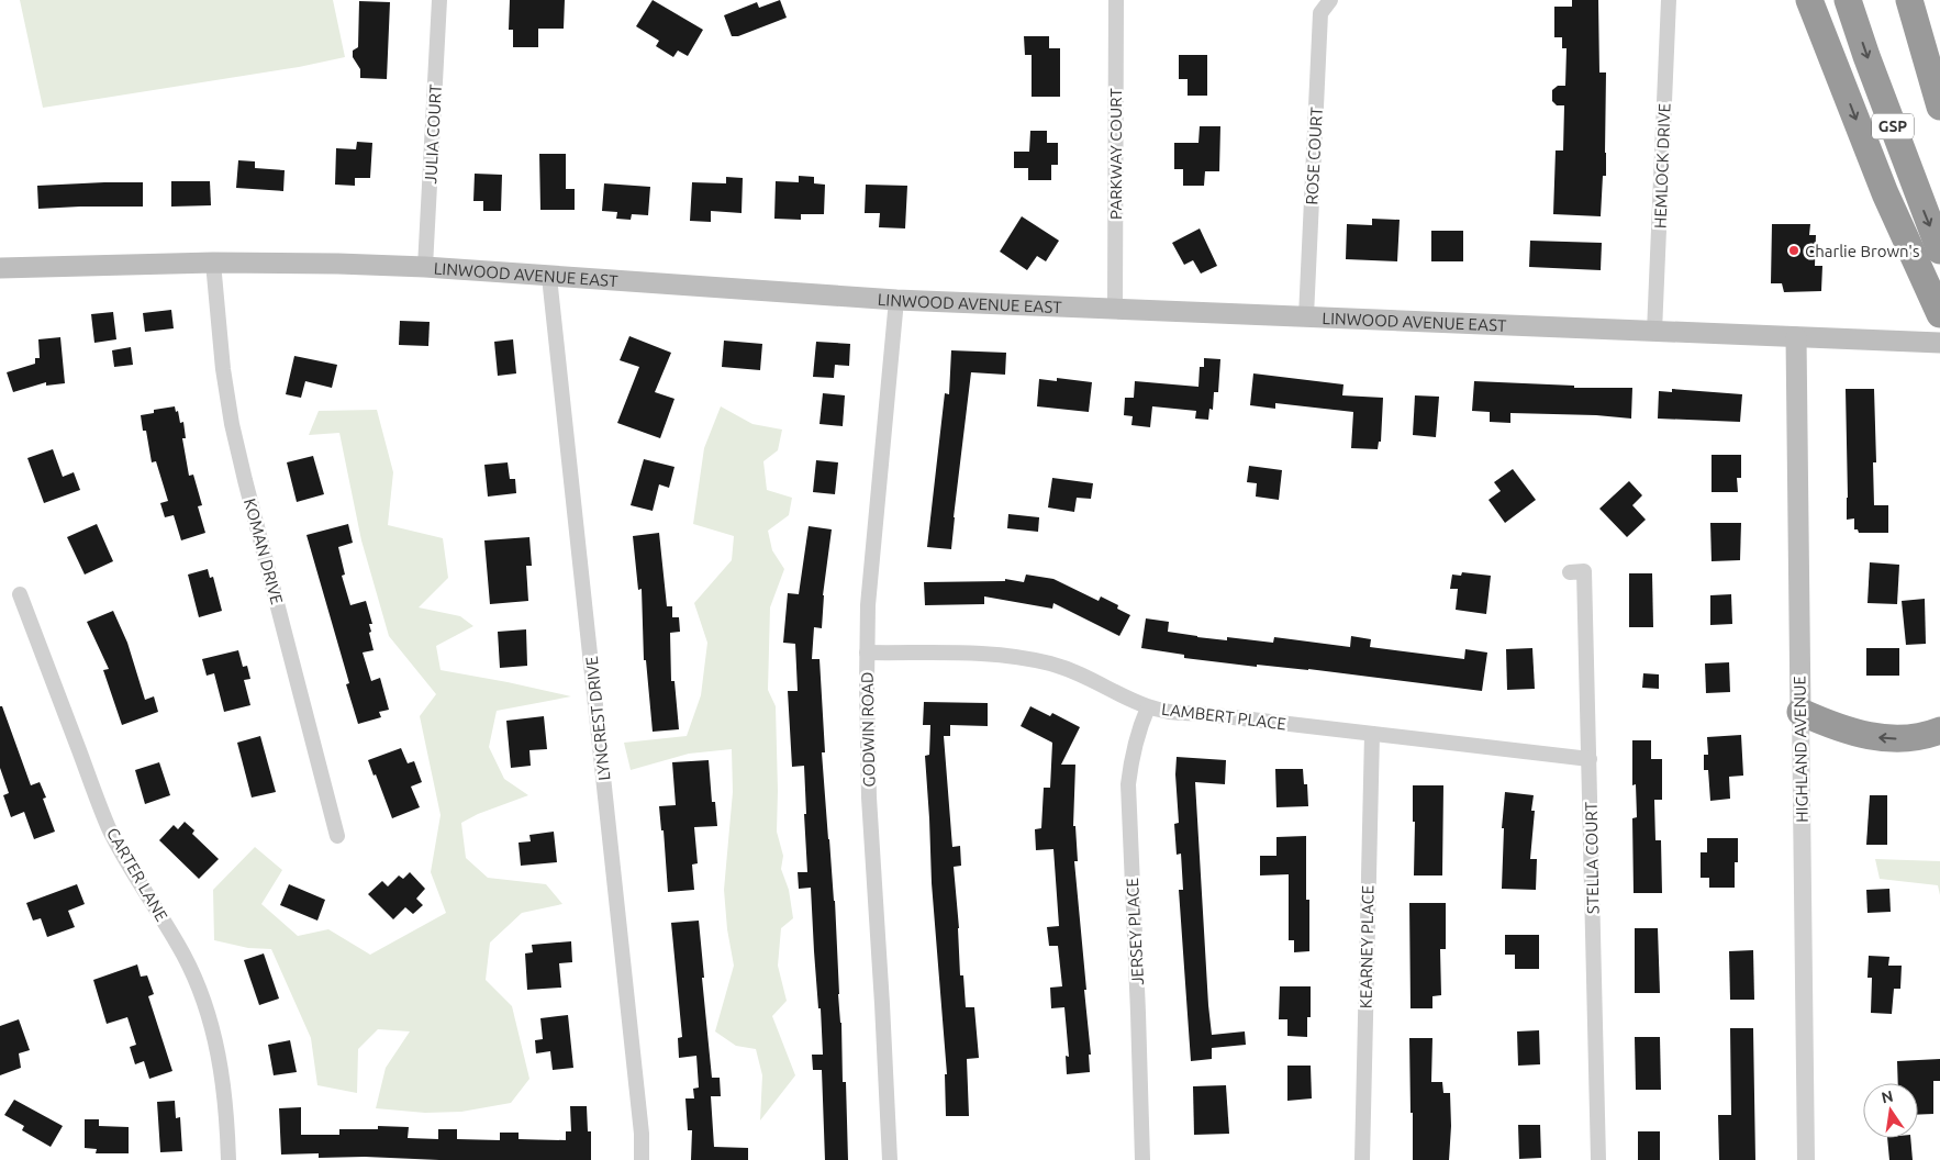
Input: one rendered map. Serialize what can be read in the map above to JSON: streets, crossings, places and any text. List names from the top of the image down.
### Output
{
  "streets": {
    "highway": ["GSP"],
    "main road": ["LINWOOD AVENUE EAST", "HIGHLAND AVENUE"],
    "street": [
      "JULIA COURT",
      "PARKWAY COURT",
      "ROSE COURT",
      "HEMLOCK DRIVE",
      "KOMAN DRIVE",
      "LAMBERT PLACE",
      "LYNCREST DRIVE",
      "GODWIN ROAD",
      "STELLA COURT",
      "CARTER LANE",
      "JERSEY PLACE",
      "KEARNEY PLACE"
    ]
  },
  "crossings": [
    ["JULIA COURT", "LINWOOD AVENUE EAST"],
    ["PARKWAY COURT", "LINWOOD AVENUE EAST"],
    ["ROSE COURT", "LINWOOD AVENUE EAST"],
    ["HEMLOCK DRIVE", "LINWOOD AVENUE EAST"],
    ["LINWOOD AVENUE EAST", "KOMAN DRIVE"],
    ["LINWOOD AVENUE EAST", "LYNCREST DRIVE"],
    ["LINWOOD AVENUE EAST", "GODWIN ROAD"],
    ["LINWOOD AVENUE EAST", "HIGHLAND AVENUE"],
    ["LAMBERT PLACE", "GODWIN ROAD"],
    ["LAMBERT PLACE", "STELLA COURT"],
    ["LAMBERT PLACE", "JERSEY PLACE"],
    ["LAMBERT PLACE", "KEARNEY PLACE"]
  ],
  "places": ["Charlie Brown's"],
  "north": "top"
}
